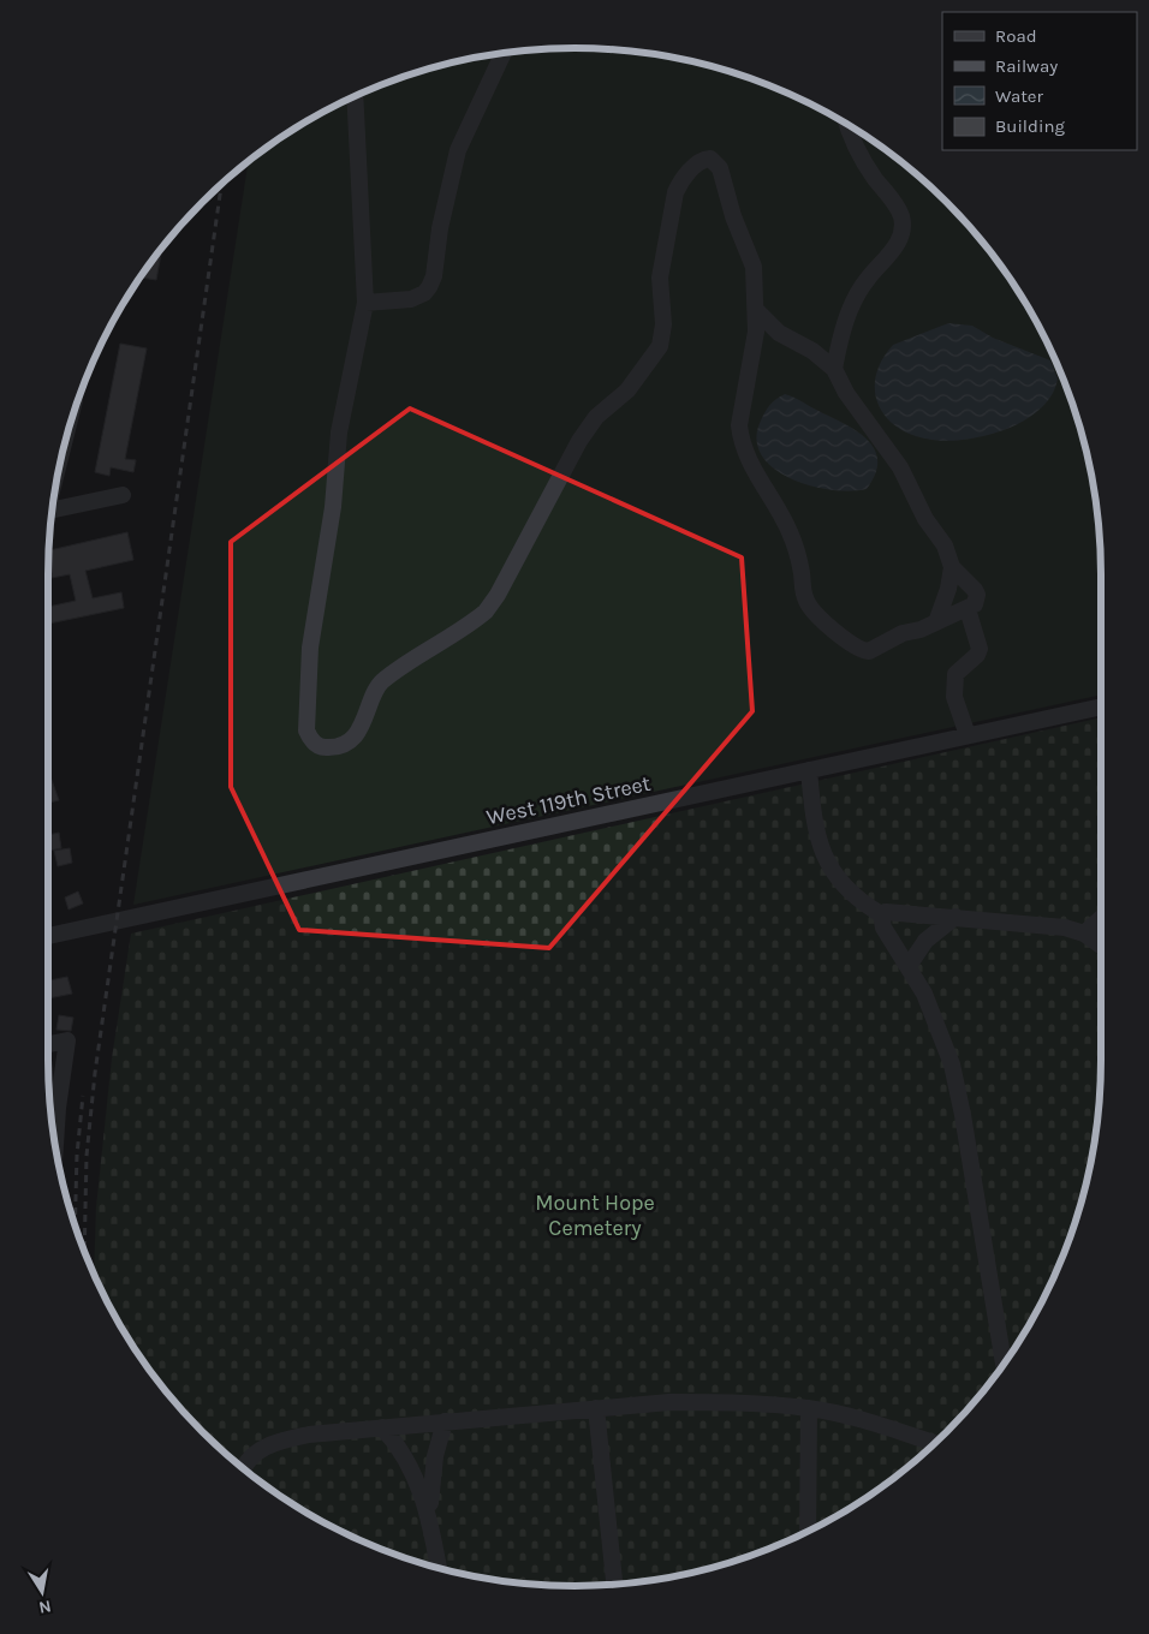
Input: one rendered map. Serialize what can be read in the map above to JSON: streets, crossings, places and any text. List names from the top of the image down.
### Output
{
  "streets": {
    "street": ["West 119th Street"]
  },
  "parks": ["Mount Hope Cemetery"],
  "legend": [
    "Road",
    "Railway",
    "Water",
    "Building"
  ],
  "north": "bottom"
}
